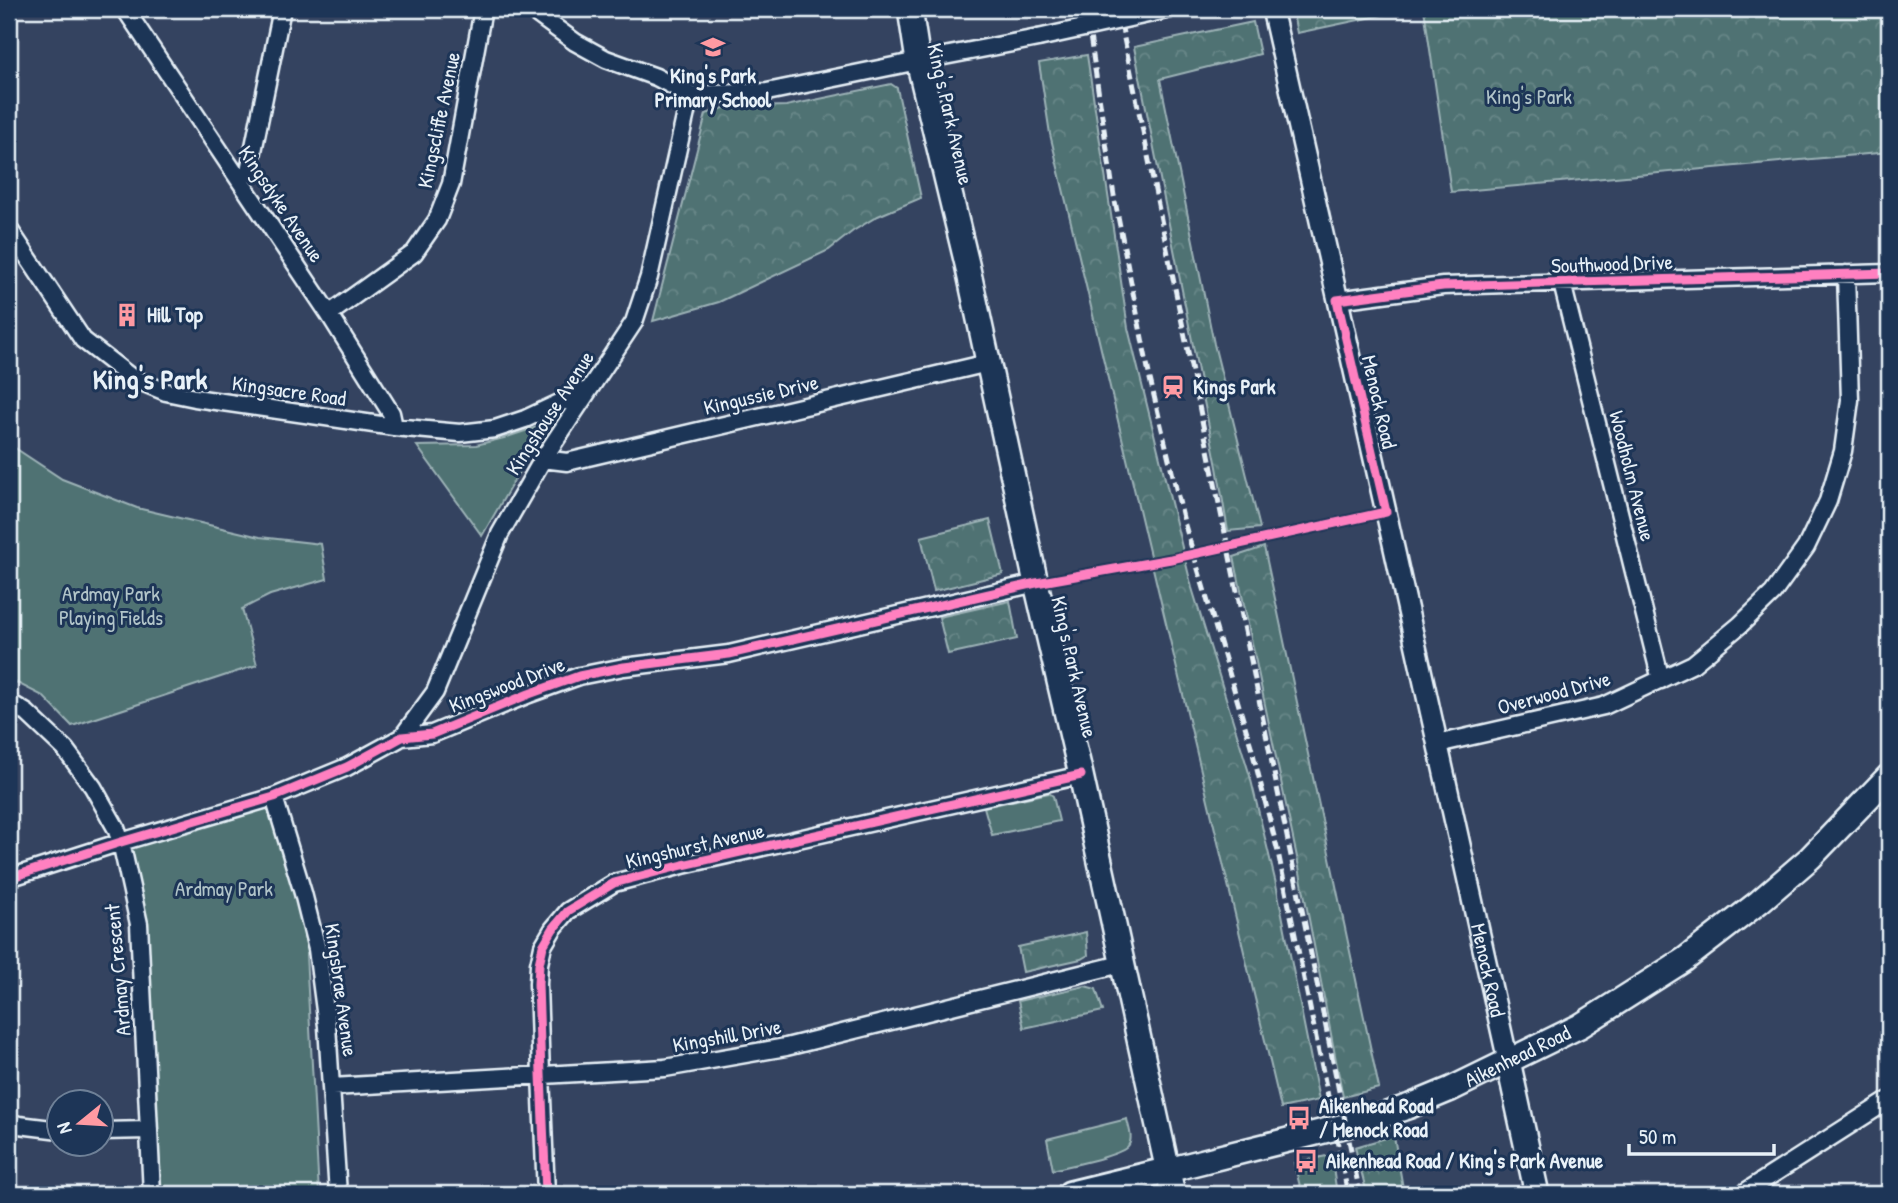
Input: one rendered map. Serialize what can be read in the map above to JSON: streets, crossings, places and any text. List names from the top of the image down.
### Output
{
  "streets": {
    "main road": ["King's Park Avenue", "Menock Road", "Aikenhead Road"],
    "street": [
      "Kingscliffe Avenue",
      "Kingsdyke Avenue",
      "Southwood Drive",
      "Kingsacre Road",
      "Kingussie Drive",
      "Kingshouse Avenue",
      "Woodholm Avenue",
      "Kingswood Drive",
      "Overwood Drive",
      "Kingshurst Avenue",
      "Ardmay Crescent",
      "Kingsbrae Avenue",
      "Kingshill Drive"
    ]
  },
  "crossings": [
    ["King's Park Avenue", "Kingussie Drive"],
    ["King's Park Avenue", "Kingswood Drive"],
    ["King's Park Avenue", "Kingshurst Avenue"],
    ["King's Park Avenue", "Kingshill Drive"],
    ["King's Park Avenue", "Aikenhead Road"],
    ["Kingscliffe Avenue", "Kingsdyke Avenue"],
    ["Kingsdyke Avenue", "Kingsacre Road"],
    ["Southwood Drive", "Menock Road"],
    ["Southwood Drive", "Woodholm Avenue"],
    ["Southwood Drive", "Overwood Drive"],
    ["Kingsacre Road", "Kingshouse Avenue"],
    ["Kingussie Drive", "Kingshouse Avenue"],
    ["Menock Road", "Overwood Drive"],
    ["Menock Road", "Aikenhead Road"],
    ["Kingshouse Avenue", "Kingswood Drive"],
    ["Woodholm Avenue", "Overwood Drive"],
    ["Kingswood Drive", "Ardmay Crescent"],
    ["Kingswood Drive", "Kingsbrae Avenue"],
    ["Kingshurst Avenue", "Kingshill Drive"],
    ["Kingsbrae Avenue", "Kingshill Drive"]
  ],
  "districts": ["King's Park"],
  "parks": ["King's Park", "Ardmay Park Playing Fields", "Ardmay Park"],
  "places": {
    "school or university": ["King's Park Primary School"],
    "building": ["Hill Top"],
    "station": ["Kings Park"],
    "bus stop": ["Aikenhead Road / Menock Road", "Aikenhead Road / King's Park Avenue"]
  },
  "scale_bar": "50 m",
  "north": "left"
}
